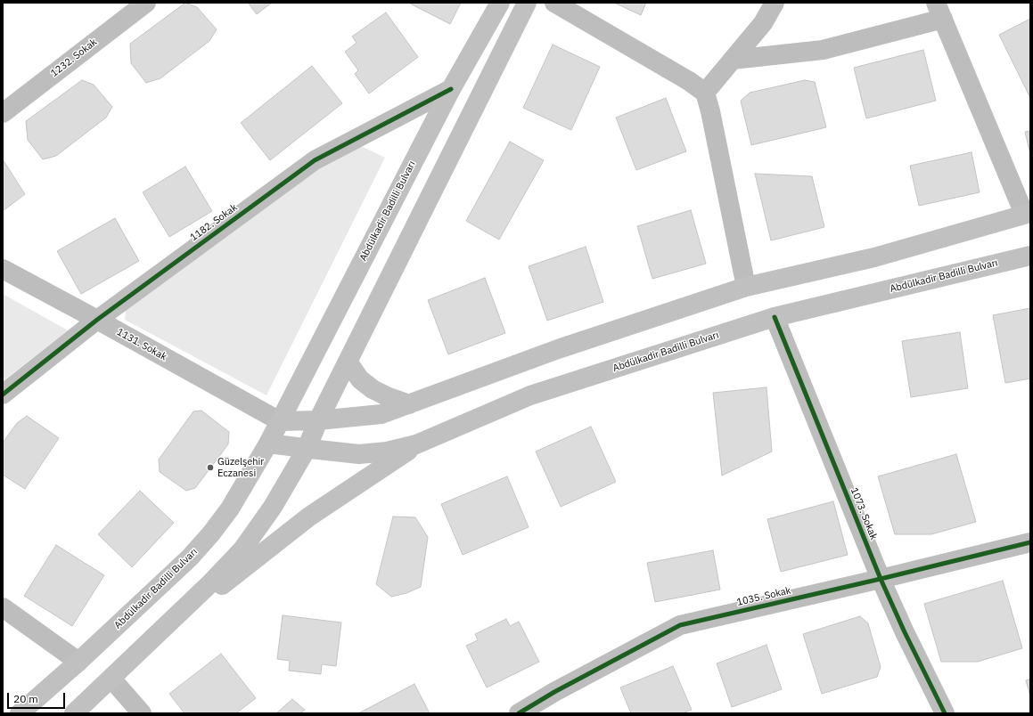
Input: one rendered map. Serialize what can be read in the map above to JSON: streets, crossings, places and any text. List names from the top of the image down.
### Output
{
  "streets": {
    "main road": ["Abdülkadir Badilli Bulvarı"],
    "street": [
      "1232. Sokak",
      "1182. Sokak",
      "1131. Sokak",
      "1073. Sokak",
      "1035. Sokak"
    ]
  },
  "crossings": [
    ["Abdülkadir Badilli Bulvarı", "1182. Sokak"],
    ["Abdülkadir Badilli Bulvarı", "1131. Sokak"],
    ["Abdülkadir Badilli Bulvarı", "1073. Sokak"],
    ["1182. Sokak", "1131. Sokak"],
    ["1073. Sokak", "1035. Sokak"]
  ],
  "places": ["Güzelşehir Eczanesi"],
  "scale_bar": "20 m"
}
